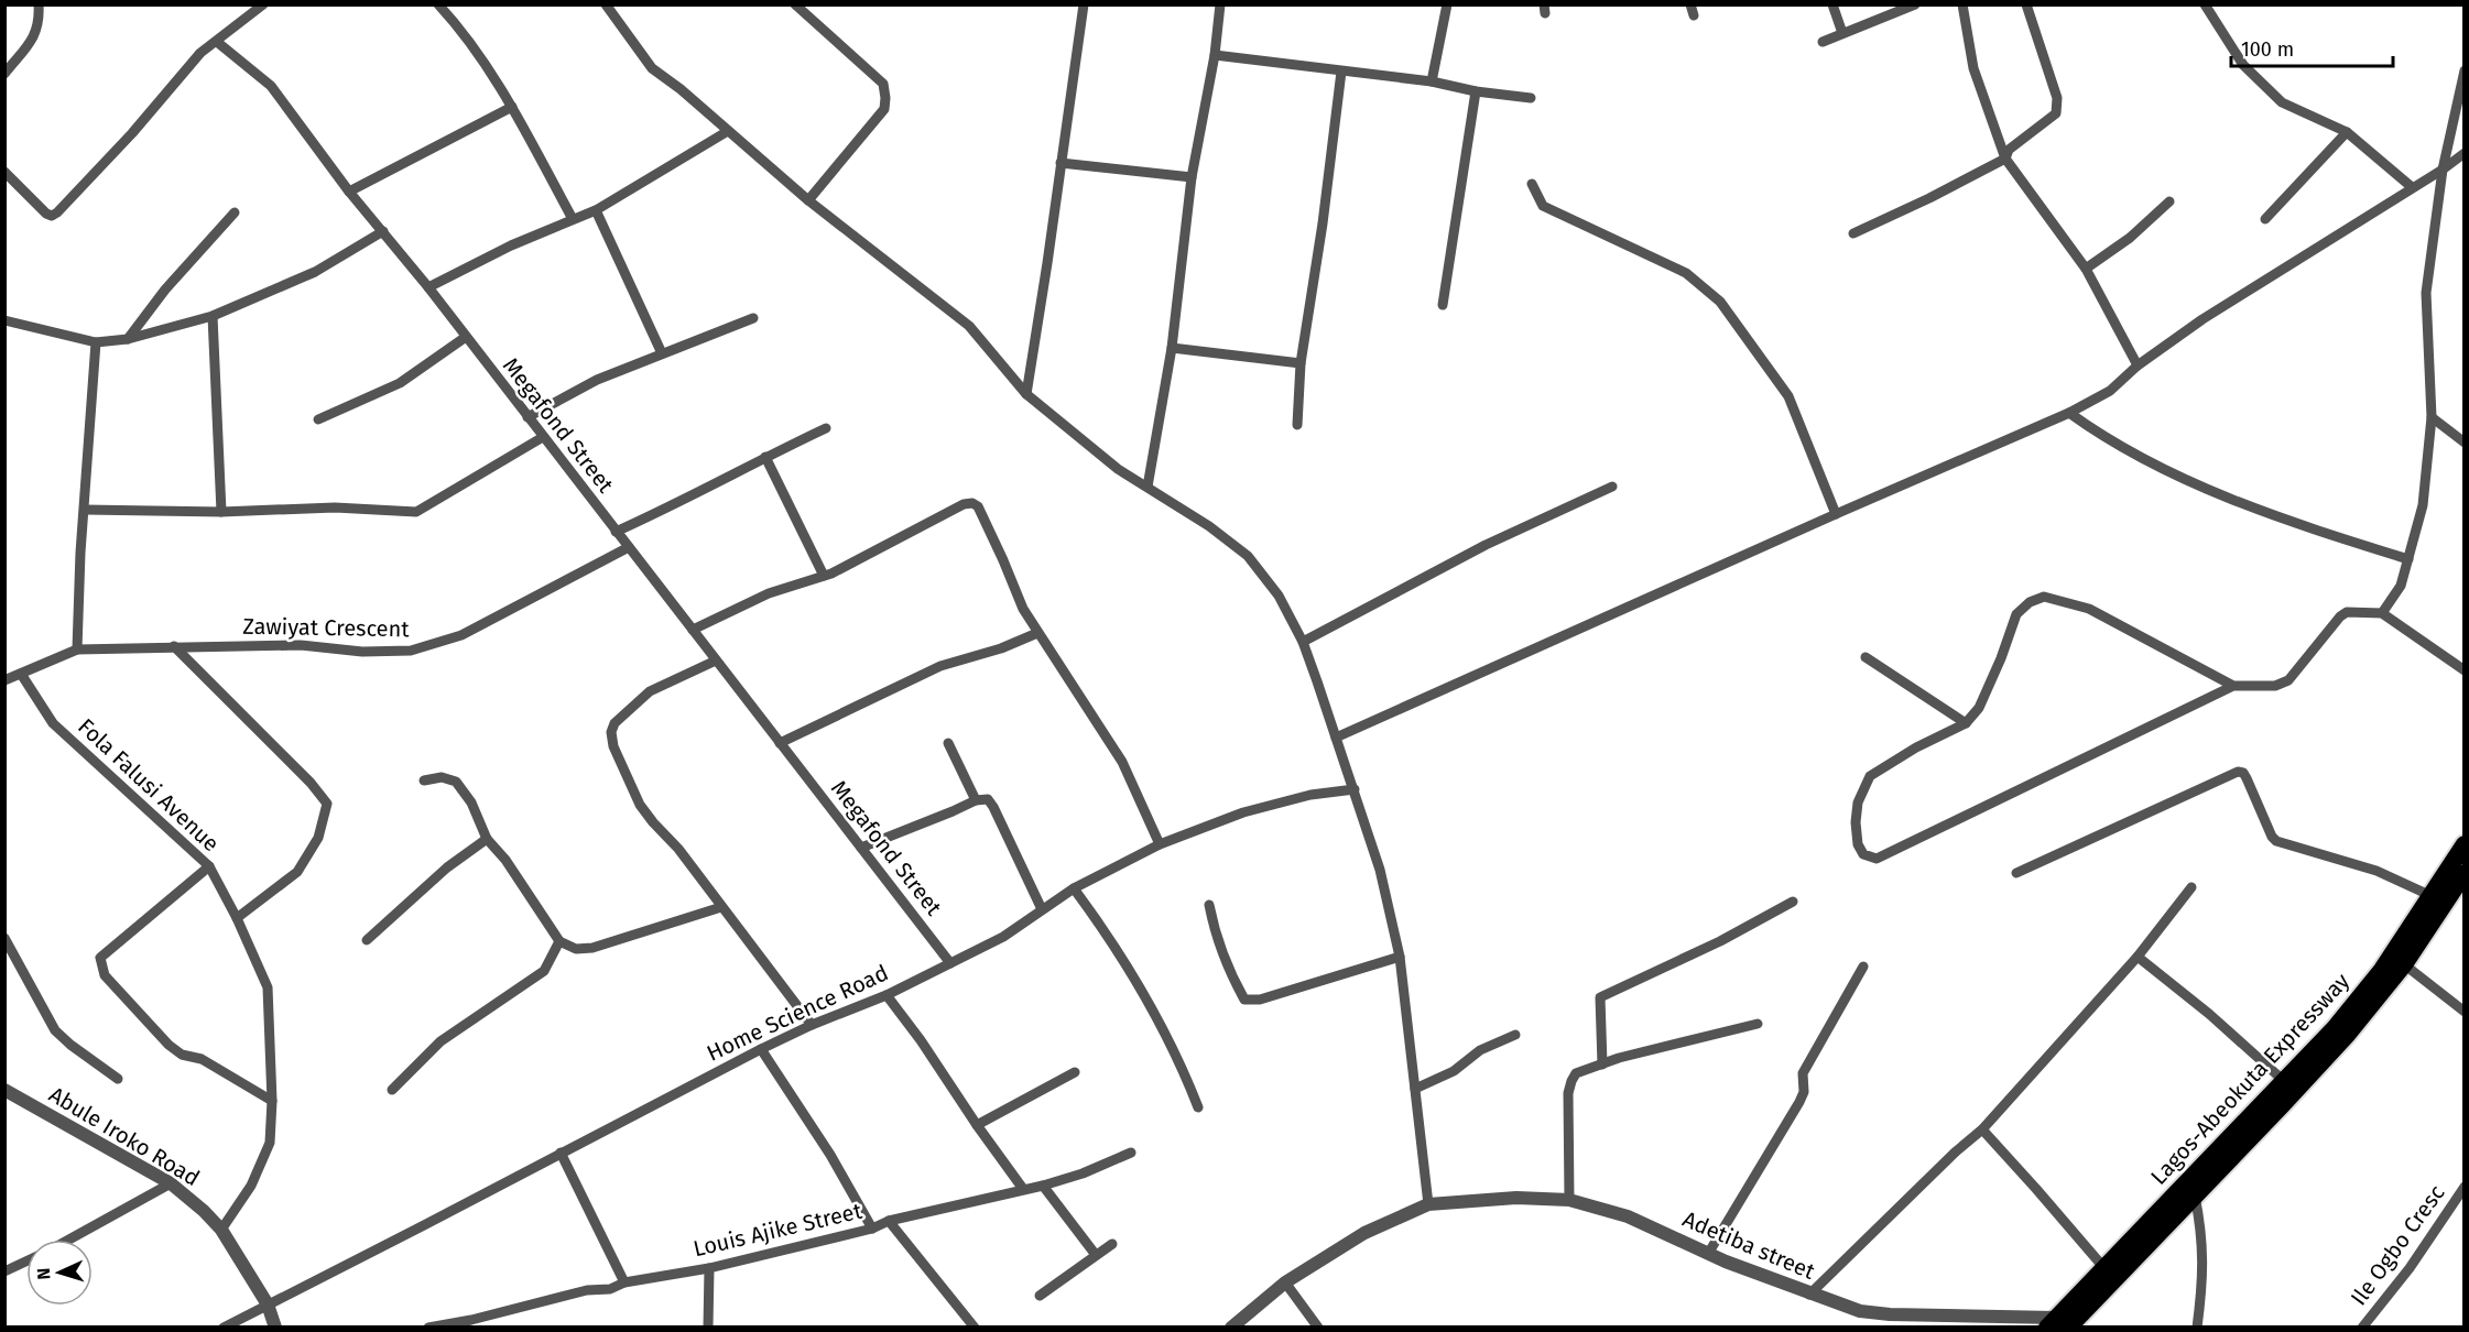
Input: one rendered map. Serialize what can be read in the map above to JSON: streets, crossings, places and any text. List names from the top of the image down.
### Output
{
  "streets": {
    "highway": ["Lagos-Abeokuta Expressway"],
    "street": [
      "Megafond Street",
      "Zawiyat Crescent",
      "Fola Falusi Avenue",
      "Home Science Road",
      "Abule Iroko Road",
      "Louis Ajike Street",
      "Adetiba street",
      "Ile Ogbo Cresc"
    ]
  },
  "crossings": [
    ["Megafond Street", "Zawiyat Crescent"],
    ["Megafond Street", "Home Science Road"],
    ["Zawiyat Crescent", "Fola Falusi Avenue"],
    ["Fola Falusi Avenue", "Abule Iroko Road"],
    ["Home Science Road", "Abule Iroko Road"],
    ["Lagos-Abeokuta Expressway", "Adetiba street"]
  ],
  "scale_bar": "100 m",
  "north": "left"
}
